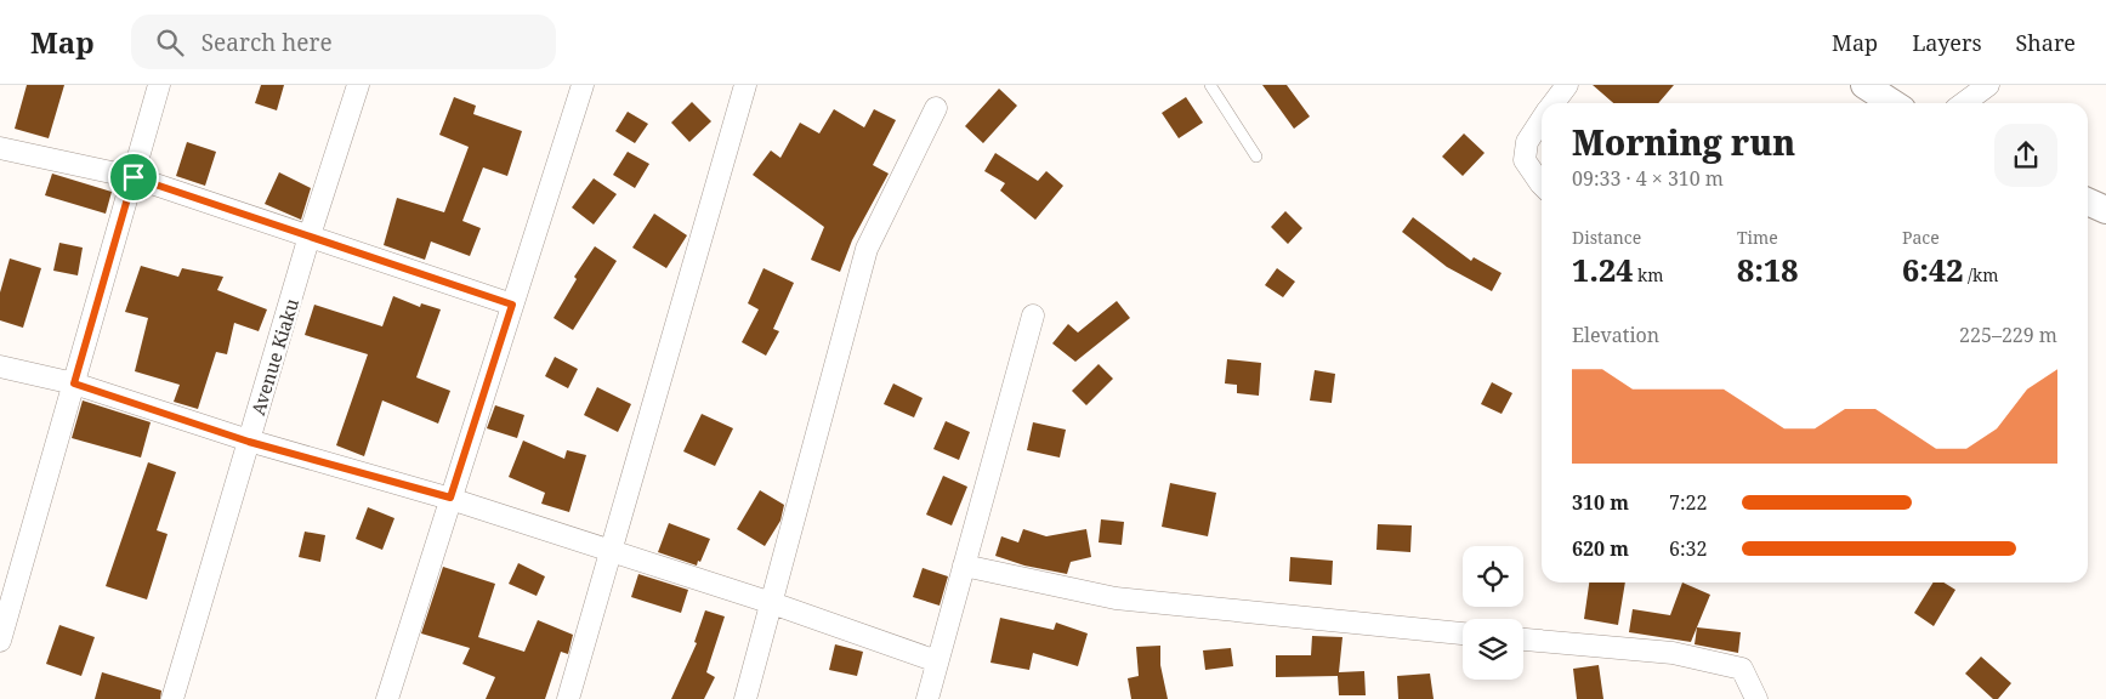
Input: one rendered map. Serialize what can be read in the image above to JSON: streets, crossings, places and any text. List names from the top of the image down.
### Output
{
  "streets": {
    "street": ["Avenue Kiaku"]
  },
  "page": {
    "header": "Map",
    "search": "Search here",
    "nav": ["Map", "Layers", "Share"],
    "heading": ["Morning run", "09:33 · 4 × 310 m"],
    "stats": [
      ["Distance", "1.24 km"],
      ["Time", "8:18"],
      ["Pace", "6:42 /km"]
    ],
    "chart": ["Elevation", "225–229 m"],
    "list": [
      {
        "name": "310 m",
        "note": "7:22"
      },
      {
        "name": "620 m",
        "note": "6:32"
      }
    ]
  }
}
